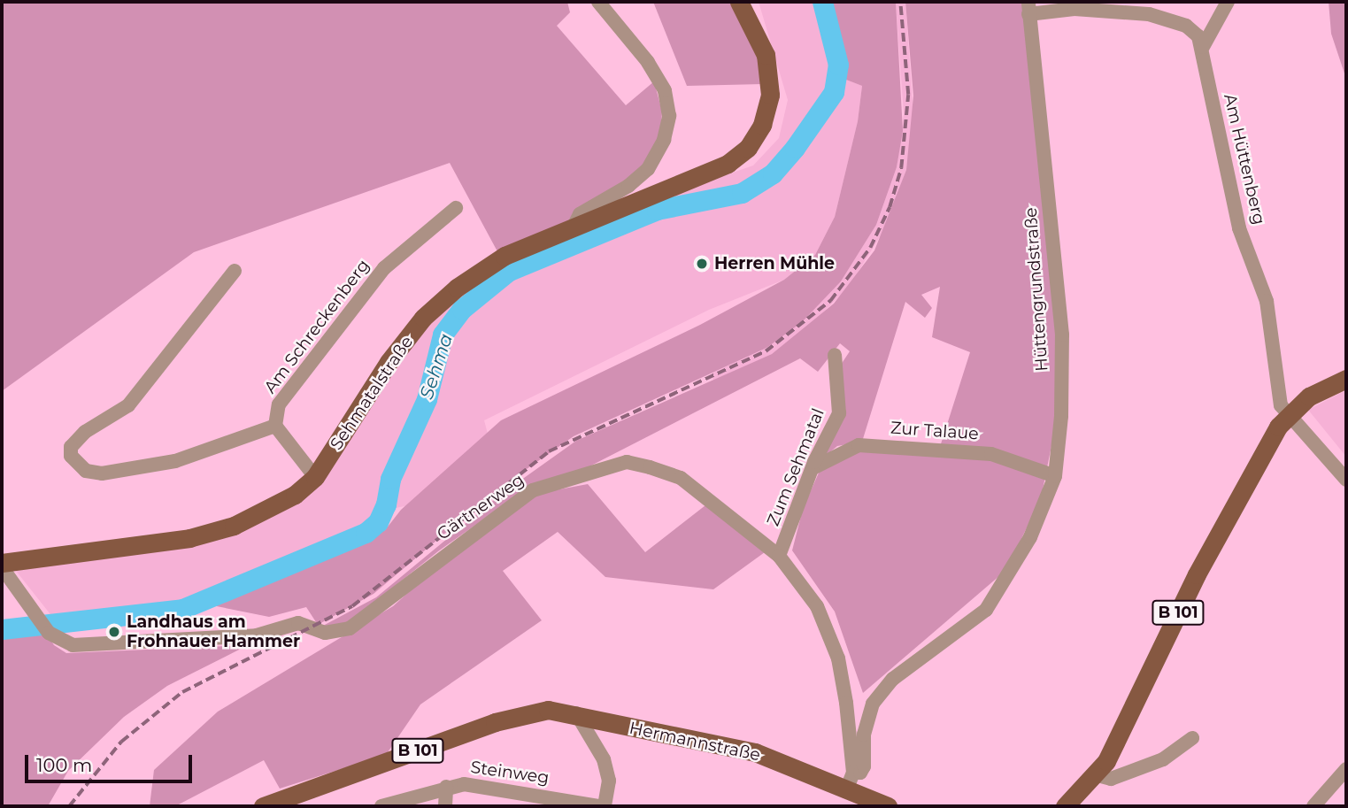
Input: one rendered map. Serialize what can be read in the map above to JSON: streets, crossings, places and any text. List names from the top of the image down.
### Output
{
  "streets": {
    "main road": ["Sehmatalstraße", "B 101", "Hermannstraße"],
    "street": [
      "Am Hüttenberg",
      "Hüttengrundstraße",
      "Am Schreckenberg",
      "Zur Talaue",
      "Zum Sehmatal",
      "Gärtnerweg",
      "Steinweg"
    ]
  },
  "crossings": [
    ["Am Hüttenberg", "B 101"],
    ["Hüttengrundstraße", "Zur Talaue"],
    ["Hüttengrundstraße", "Gärtnerweg"],
    ["Hüttengrundstraße", "Hermannstraße"],
    ["Sehmatalstraße", "Gärtnerweg"],
    ["Zur Talaue", "Zum Sehmatal"],
    ["Zum Sehmatal", "Gärtnerweg"],
    ["B 101", "Hermannstraße"]
  ],
  "water": ["Sehma"],
  "places": ["Herren Mühle", "Landhaus am Frohnauer Hammer"],
  "scale_bar": "100 m"
}
